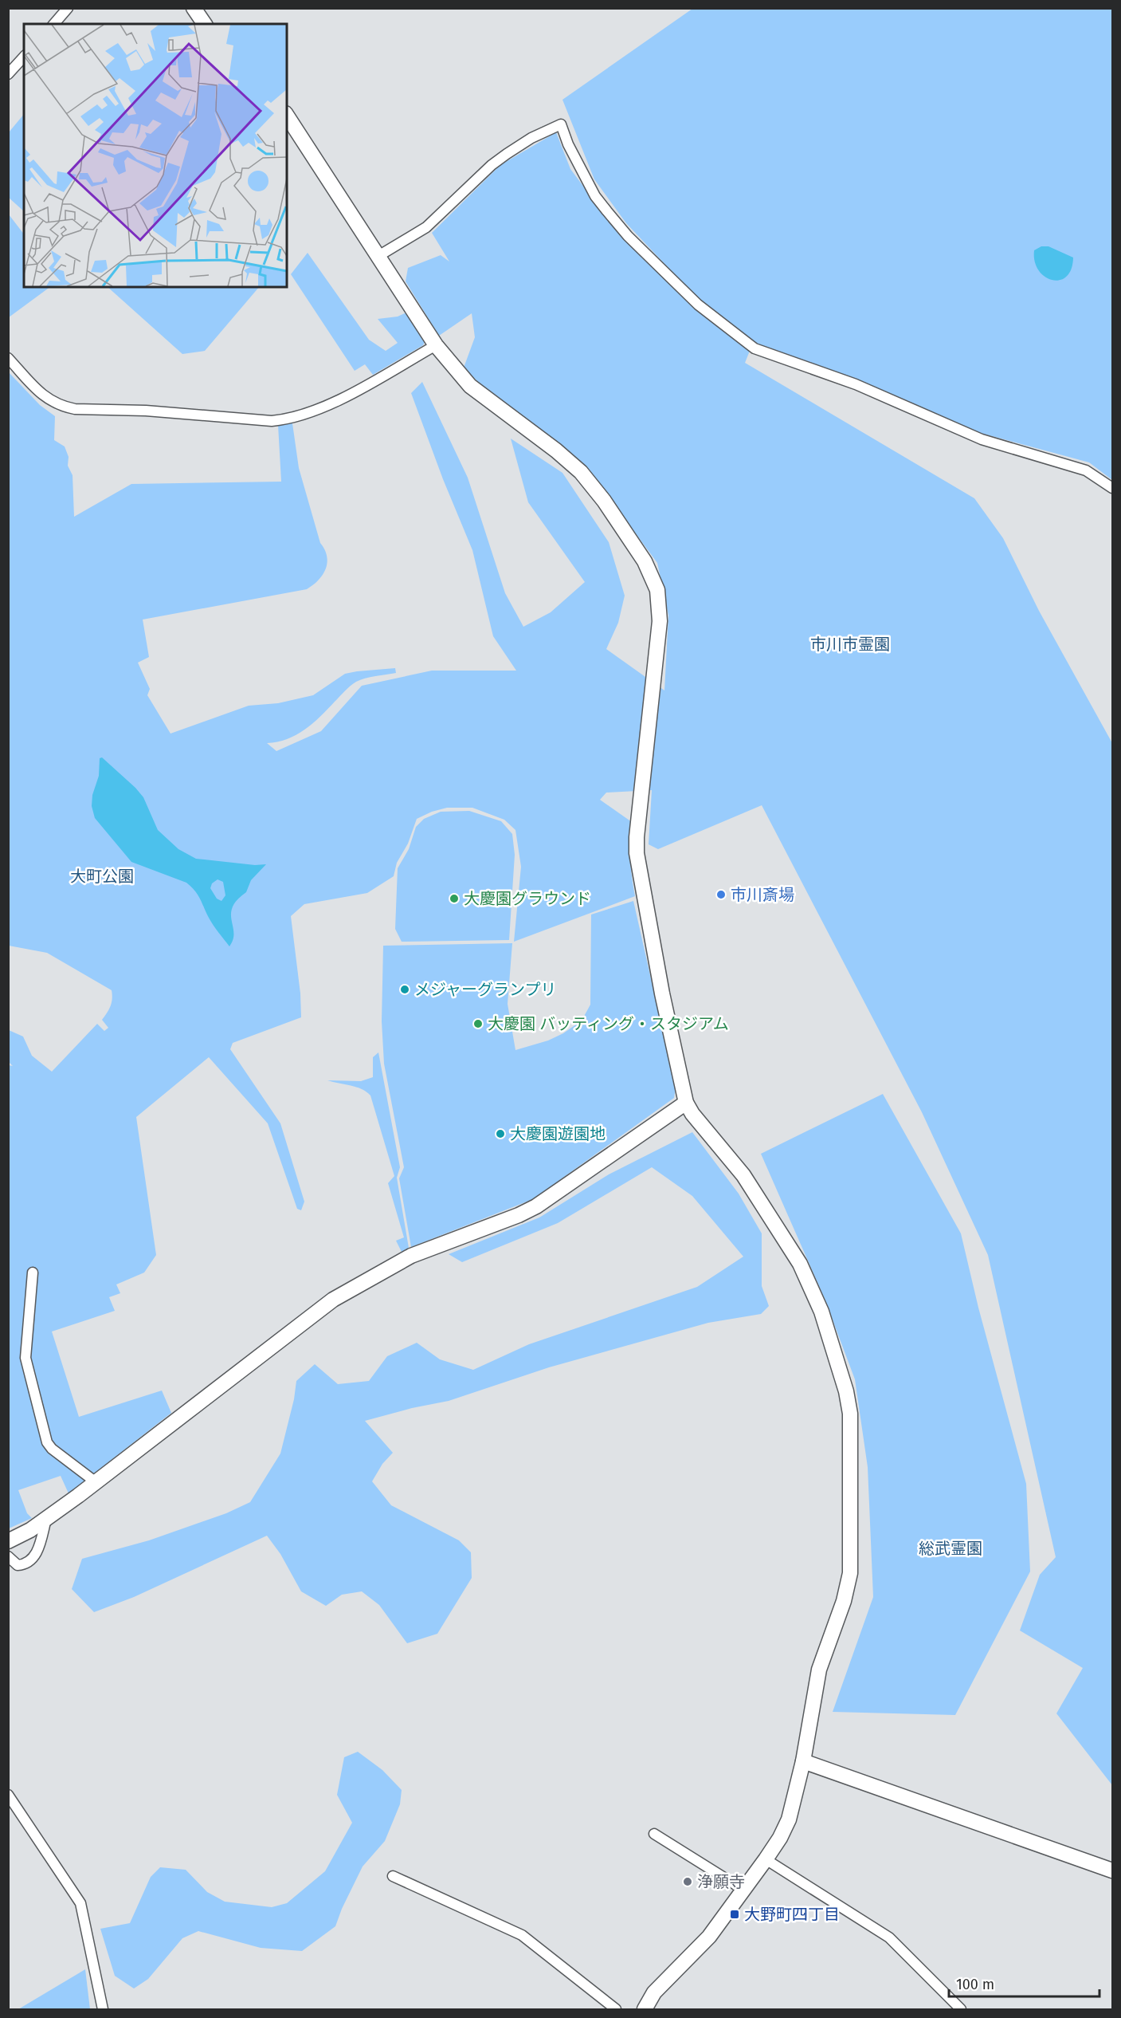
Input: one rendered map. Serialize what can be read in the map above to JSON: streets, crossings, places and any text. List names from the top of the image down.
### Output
{
  "parks": ["市川市霊園", "大町公園", "総武霊園"],
  "places": {
    "other": [
      "市川斎場",
      "大慶園グラウンド",
      "メジャーグランプリ",
      "大慶園 バッティング・スタジアム",
      "大慶園遊園地",
      "浄願寺"
    ],
    "transit": ["大野町四丁目"]
  },
  "scale_bar": "100 m"
}
